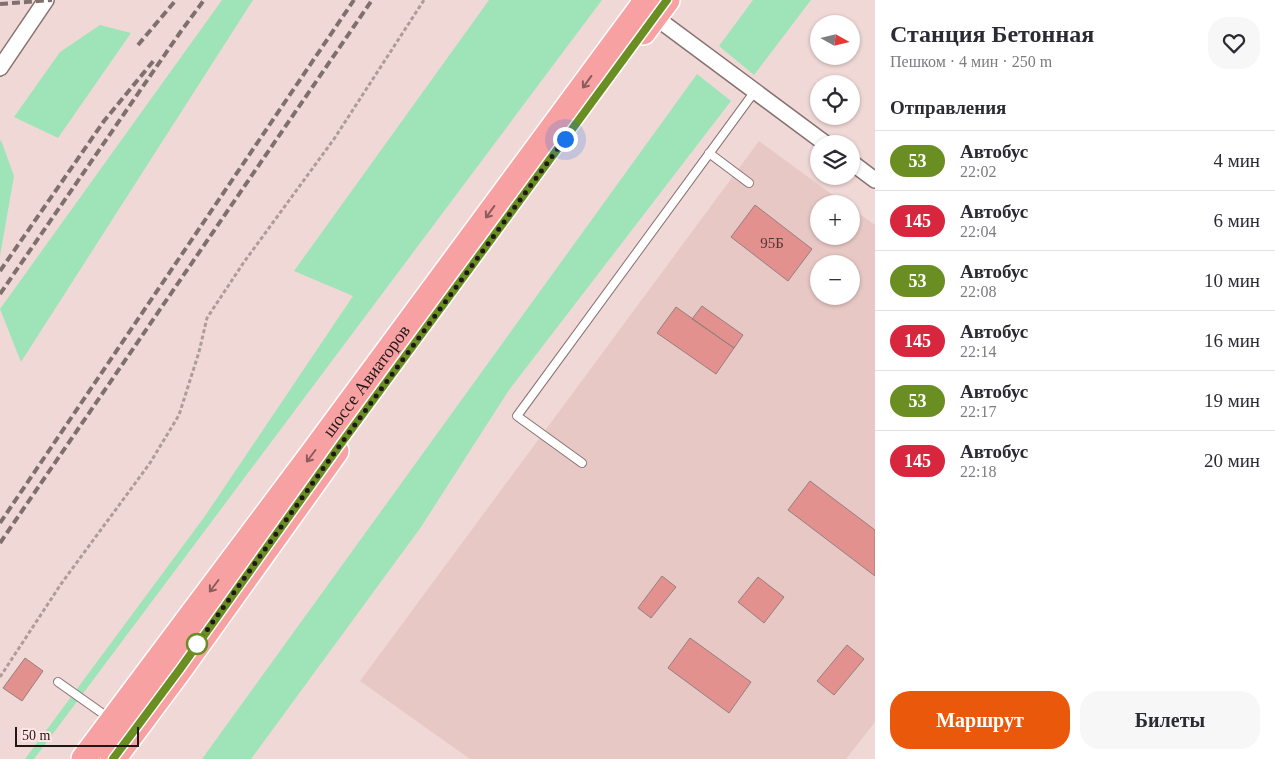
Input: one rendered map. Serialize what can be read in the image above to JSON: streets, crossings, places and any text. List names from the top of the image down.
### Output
{
  "streets": {
    "main road": ["шоссе Авиаторов"]
  },
  "lines": ["bus line 53"],
  "house_numbers": ["95Б"],
  "scale_bar": "50 m",
  "north": "right",
  "page": {
    "heading": [
      ["Станция Бетонная", "Пешком · 4 мин · 250 m"],
      "Отправления"
    ],
    "map_buttons": ["+", "−"],
    "list": [
      {
        "mark": "53",
        "name": "Автобус",
        "note": "22:02",
        "value": "4 мин"
      },
      {
        "mark": "145",
        "name": "Автобус",
        "note": "22:04",
        "value": "6 мин"
      },
      {
        "mark": "53",
        "name": "Автобус",
        "note": "22:08",
        "value": "10 мин"
      },
      {
        "mark": "145",
        "name": "Автобус",
        "note": "22:14",
        "value": "16 мин"
      },
      {
        "mark": "53",
        "name": "Автобус",
        "note": "22:17",
        "value": "19 мин"
      },
      {
        "mark": "145",
        "name": "Автобус",
        "note": "22:18",
        "value": "20 мин"
      }
    ],
    "buttons": ["Маршрут", "Билеты"],
    "scale": "50 m"
  }
}
